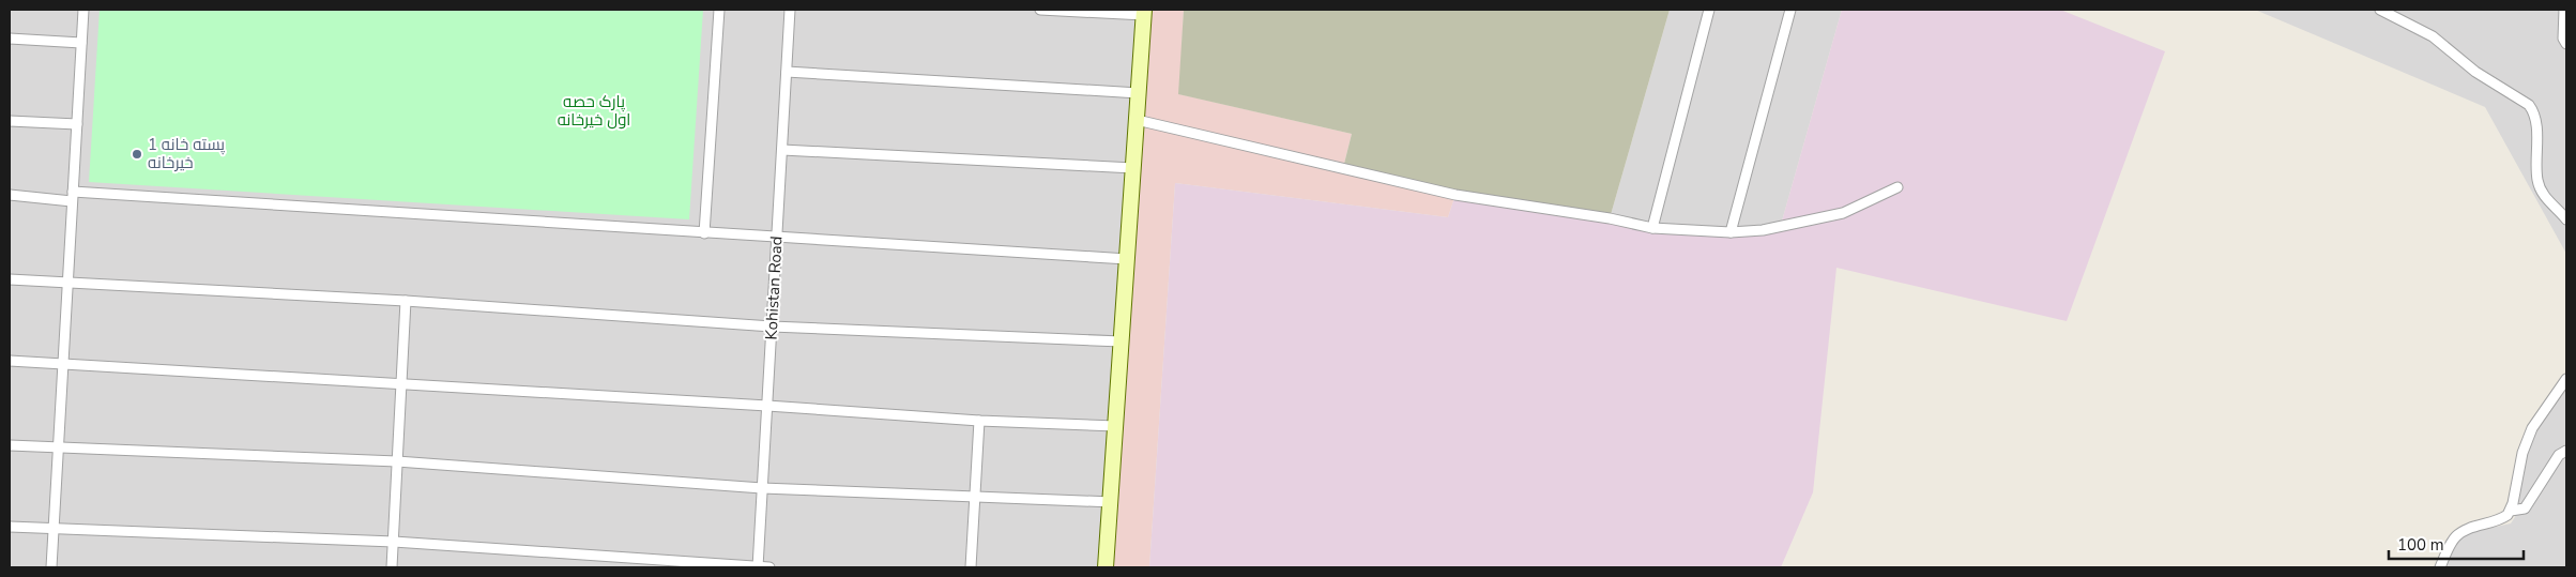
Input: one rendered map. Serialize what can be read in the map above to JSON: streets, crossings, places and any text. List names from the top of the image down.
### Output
{
  "streets": {
    "street": ["Kohistan Road"]
  },
  "parks": ["پارک حصه اول خیرخانه"],
  "places": ["1 پسته خانه خیرخانه"],
  "scale_bar": "100 m"
}
